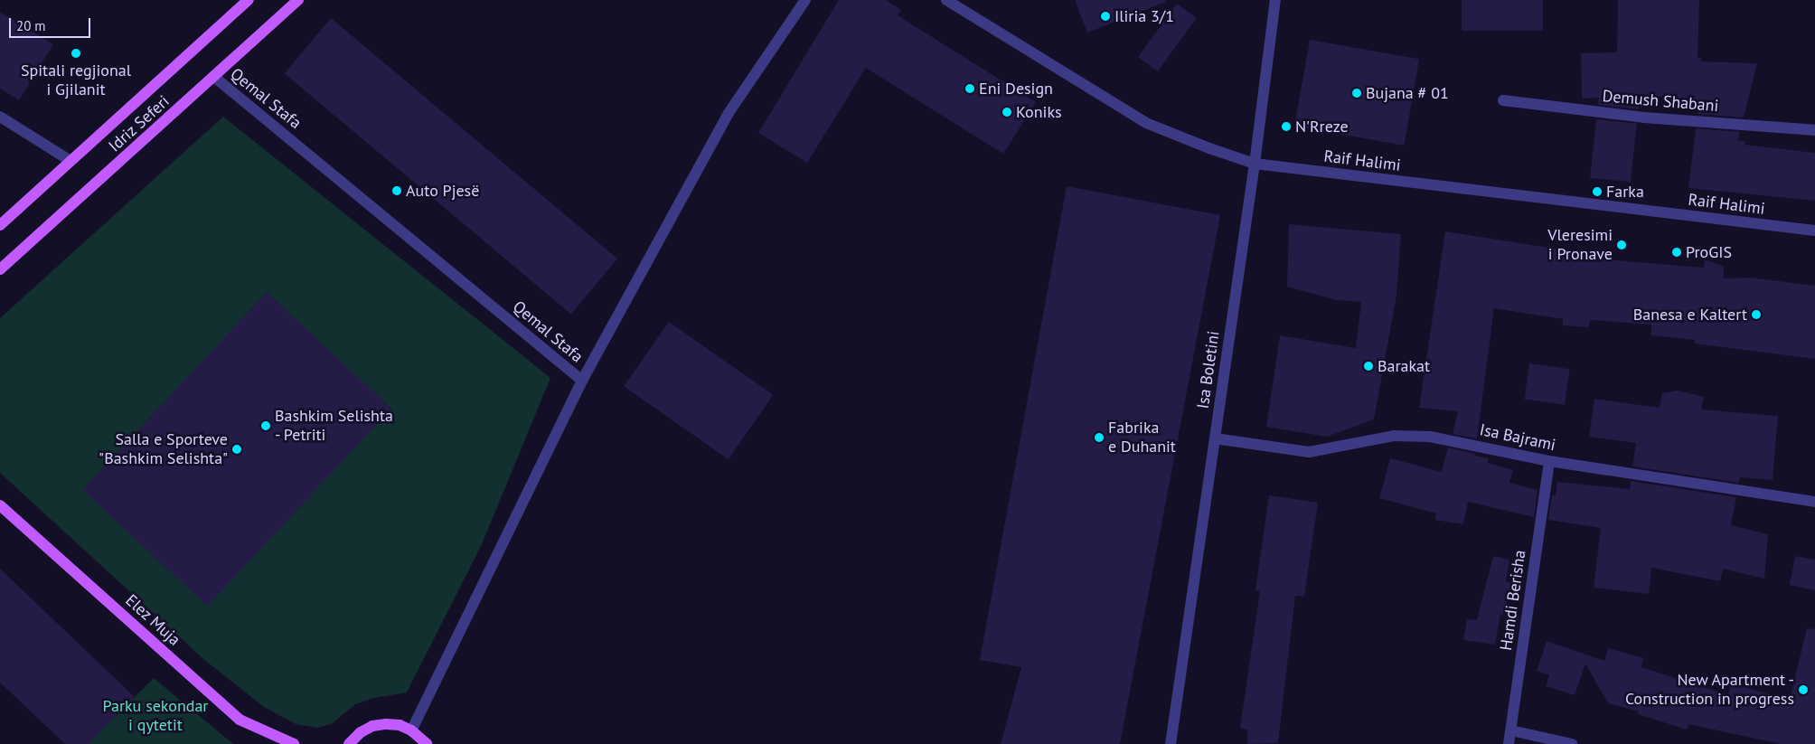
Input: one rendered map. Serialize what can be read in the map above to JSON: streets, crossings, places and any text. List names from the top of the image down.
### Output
{
  "streets": {
    "main road": ["Idriz Seferi", "Elez Muja"],
    "street": [
      "Qemal Stafa",
      "Demush Shabani",
      "Raif Halimi",
      "Isa Boletini",
      "Isa Bajrami",
      "Hamdi Berisha"
    ]
  },
  "crossings": [
    ["Qemal Stafa", "Idriz Seferi"],
    ["Raif Halimi", "Isa Boletini"],
    ["Isa Boletini", "Isa Bajrami"],
    ["Isa Bajrami", "Hamdi Berisha"]
  ],
  "parks": ["Parku sekondar i qytetit"],
  "places": [
    "Iliria 3/1",
    "Spitali regjional i Gjilanit",
    "Eni Design",
    "Bujana # 01",
    "Koniks",
    "N'Rreze",
    "Auto Pjesë",
    "Farka",
    "Vleresimi i Pronave",
    "ProGIS",
    "Banesa e Kaltert",
    "Barakat",
    "Bashkim Selishta - Petriti",
    "Fabrika e Duhanit",
    "Salla e Sporteve \"Bashkim Selishta\"",
    "New Apartment - Construction in progress"
  ],
  "scale_bar": "20 m"
}
